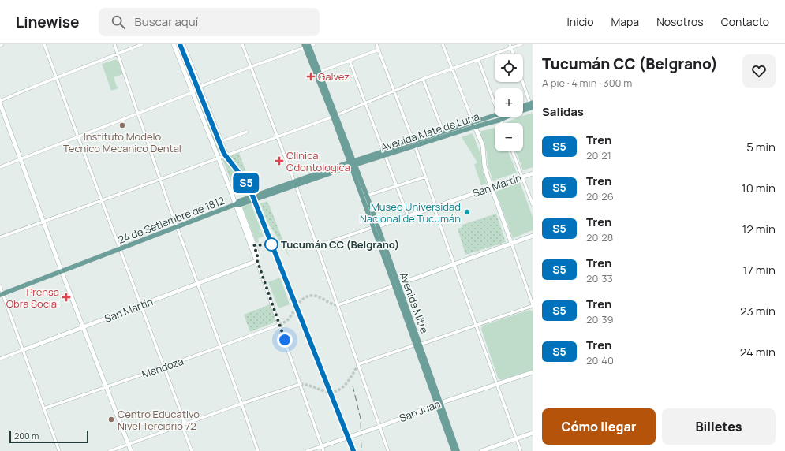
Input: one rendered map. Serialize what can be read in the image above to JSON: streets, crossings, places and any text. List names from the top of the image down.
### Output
{
  "streets": {
    "main road": ["Avenida Mate de Luna", "24 de Setiembre de 1812", "Avenida Mitre"],
    "street": ["San Martín", "Mendoza", "San Juan"]
  },
  "crossings": [
    ["Avenida Mate de Luna", "24 de Setiembre de 1812"],
    ["Avenida Mate de Luna", "Avenida Mitre"],
    ["San Martín", "Avenida Mitre"],
    ["24 de Setiembre de 1812", "Avenida Mitre"],
    ["Avenida Mitre", "San Juan"]
  ],
  "places": {
    "health": ["Galvez", "Clinica Odontologica", "Prensa Obra Social"],
    "other": [
      "Instituto Modelo Tecnico Mecanico Dental",
      "Museo Universidad Nacional de Tucumán",
      "Tucumán CC (Belgrano)",
      "Centro Educativo Nivel Terciario 72"
    ]
  },
  "scale_bar": "200 m",
  "page": {
    "header": "Linewise",
    "search": "Buscar aquí",
    "nav": [
      "Inicio",
      "Mapa",
      "Nosotros",
      "Contacto"
    ],
    "on_map": "S5",
    "heading": [
      ["Tucumán CC (Belgrano)", "A pie · 4 min · 300 m"],
      "Salidas"
    ],
    "map_buttons": ["+", "−"],
    "list": [
      {
        "mark": "S5",
        "name": "Tren",
        "note": "20:21",
        "value": "5 min"
      },
      {
        "mark": "S5",
        "name": "Tren",
        "note": "20:26",
        "value": "10 min"
      },
      {
        "mark": "S5",
        "name": "Tren",
        "note": "20:28",
        "value": "12 min"
      },
      {
        "mark": "S5",
        "name": "Tren",
        "note": "20:33",
        "value": "17 min"
      },
      {
        "mark": "S5",
        "name": "Tren",
        "note": "20:39",
        "value": "23 min"
      },
      {
        "mark": "S5",
        "name": "Tren",
        "note": "20:40",
        "value": "24 min"
      }
    ],
    "buttons": ["Cómo llegar", "Billetes"],
    "scale": "200 m"
  }
}
